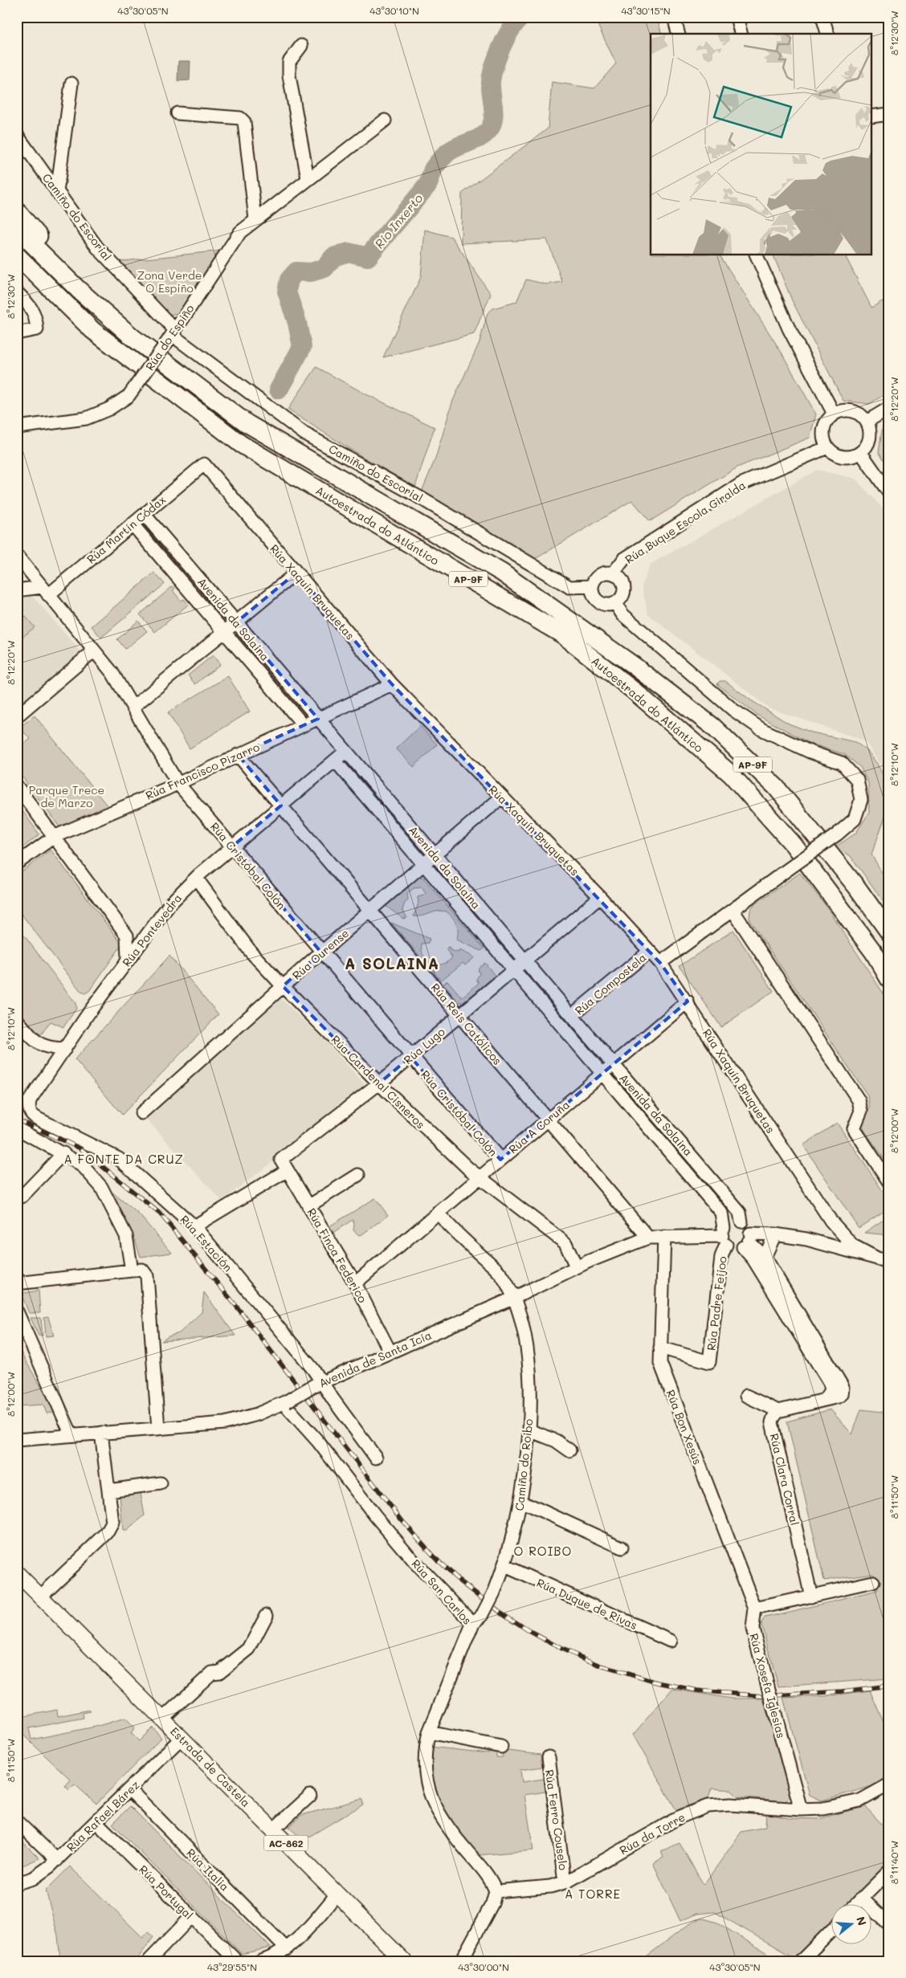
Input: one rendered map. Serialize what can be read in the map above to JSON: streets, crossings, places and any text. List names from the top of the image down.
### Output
{
  "streets": {
    "highway": ["Autoestrada do Atlántico", "AP-9F"],
    "main road": ["Estrada de Castela", "AC-862"],
    "street": [
      "Camiño do Escorial",
      "Rúa do Espiño",
      "Rúa Buque Escola Giralda",
      "Rúa Martín Códax",
      "Rúa Xaquín Bruquetas",
      "Avenida da Solaina",
      "Rúa Francisco Pizarro",
      "Rúa Cristóbal Colón",
      "Rúa Pontevedra",
      "Rúa Ourense",
      "Rúa Compostela",
      "Rúa Reis Católicos",
      "Rúa Lugo",
      "Rúa Cardenal Cisneros",
      "Rúa A Coruña",
      "Rúa Estación",
      "Rúa Finca Federico",
      "Rúa Padre Feijoo",
      "Avenida de Santa Icía",
      "Rúa Bon Xesús",
      "Camiño do Roibo",
      "Rúa Clara Corral",
      "Rúa San Carlos",
      "Rúa Duque de Rivas",
      "Rúa Xosefa Iglesias",
      "Rúa Rafael Bárez",
      "Rúa Ferro Couselo",
      "Rúa da Torre",
      "Rúa Italia",
      "Rúa Portugal"
    ]
  },
  "crossings": [
    ["Camiño do Escorial", "Rúa do Espiño"],
    ["Camiño do Escorial", "Rúa Buque Escola Giralda"],
    ["Rúa Martín Códax", "Rúa Xaquín Bruquetas"],
    ["Rúa Martín Códax", "Avenida da Solaina"],
    ["Rúa Martín Códax", "Rúa Cristóbal Colón"],
    ["Rúa Xaquín Bruquetas", "Rúa Francisco Pizarro"],
    ["Rúa Xaquín Bruquetas", "Rúa Ourense"],
    ["Rúa Xaquín Bruquetas", "Rúa Compostela"],
    ["Rúa Xaquín Bruquetas", "Rúa Lugo"],
    ["Rúa Xaquín Bruquetas", "Rúa A Coruña"],
    ["Avenida da Solaina", "Rúa Francisco Pizarro"],
    ["Avenida da Solaina", "Rúa Pontevedra"],
    ["Avenida da Solaina", "Rúa Ourense"],
    ["Avenida da Solaina", "Rúa Compostela"],
    ["Avenida da Solaina", "Rúa Lugo"],
    ["Avenida da Solaina", "Rúa A Coruña"],
    ["Avenida da Solaina", "Rúa Padre Feijoo"],
    ["Avenida da Solaina", "Avenida de Santa Icía"],
    ["Rúa Francisco Pizarro", "Rúa Cristóbal Colón"],
    ["Rúa Francisco Pizarro", "Rúa Reis Católicos"],
    ["Rúa Cristóbal Colón", "Rúa Pontevedra"],
    ["Rúa Cristóbal Colón", "Rúa Ourense"],
    ["Rúa Cristóbal Colón", "Rúa Lugo"],
    ["Rúa Cristóbal Colón", "Rúa A Coruña"],
    ["Rúa Pontevedra", "Rúa Reis Católicos"],
    ["Rúa Pontevedra", "Rúa Cardenal Cisneros"],
    ["Rúa Pontevedra", "Rúa Estación"],
    ["Rúa Ourense", "Rúa Reis Católicos"],
    ["Rúa Ourense", "Rúa Cardenal Cisneros"],
    ["Rúa Reis Católicos", "Rúa Lugo"],
    ["Rúa Reis Católicos", "Rúa A Coruña"],
    ["Rúa Reis Católicos", "Avenida de Santa Icía"],
    ["Rúa Lugo", "Rúa Cardenal Cisneros"],
    ["Rúa Lugo", "Rúa Estación"],
    ["Rúa Lugo", "Rúa Finca Federico"],
    ["Rúa Cardenal Cisneros", "Rúa A Coruña"],
    ["Rúa Cardenal Cisneros", "Avenida de Santa Icía"],
    ["Rúa A Coruña", "Rúa Finca Federico"],
    ["Rúa A Coruña", "Camiño do Roibo"],
    ["Rúa Estación", "Avenida de Santa Icía"],
    ["Rúa Finca Federico", "Avenida de Santa Icía"],
    ["Rúa Padre Feijoo", "Avenida de Santa Icía"],
    ["Rúa Padre Feijoo", "Rúa Bon Xesús"],
    ["Avenida de Santa Icía", "Rúa Bon Xesús"],
    ["Avenida de Santa Icía", "Camiño do Roibo"],
    ["Avenida de Santa Icía", "Rúa San Carlos"],
    ["Rúa Bon Xesús", "Rúa Xosefa Iglesias"],
    ["Camiño do Roibo", "Rúa San Carlos"],
    ["Camiño do Roibo", "Rúa Duque de Rivas"],
    ["Rúa San Carlos", "Rúa da Torre"],
    ["Rúa Xosefa Iglesias", "Rúa da Torre"],
    ["Estrada de Castela", "Rúa Rafael Bárez"],
    ["Rúa Rafael Bárez", "Rúa Italia"],
    ["Rúa Rafael Bárez", "Rúa Portugal"],
    ["Rúa Ferro Couselo", "Rúa da Torre"]
  ],
  "districts": [
    "A SOLAINA",
    "A FONTE DA CRUZ",
    "O ROIBO",
    "A TORRE"
  ],
  "water": ["Río Inxerto"],
  "parks": ["Zona Verde O Espiño", "Parque Trece de Marzo"],
  "north": "right",
  "coordinates": [
    "43°30'05\"N",
    "43°30'10\"N",
    "43°30'15\"N",
    "8°12'30\"W",
    "8°12'20\"W",
    "8°12'10\"W",
    "8°12'00\"W",
    "8°11'50\"W",
    "8°11'40\"W",
    "43°29'55\"N",
    "43°30'00\"N"
  ]
}
